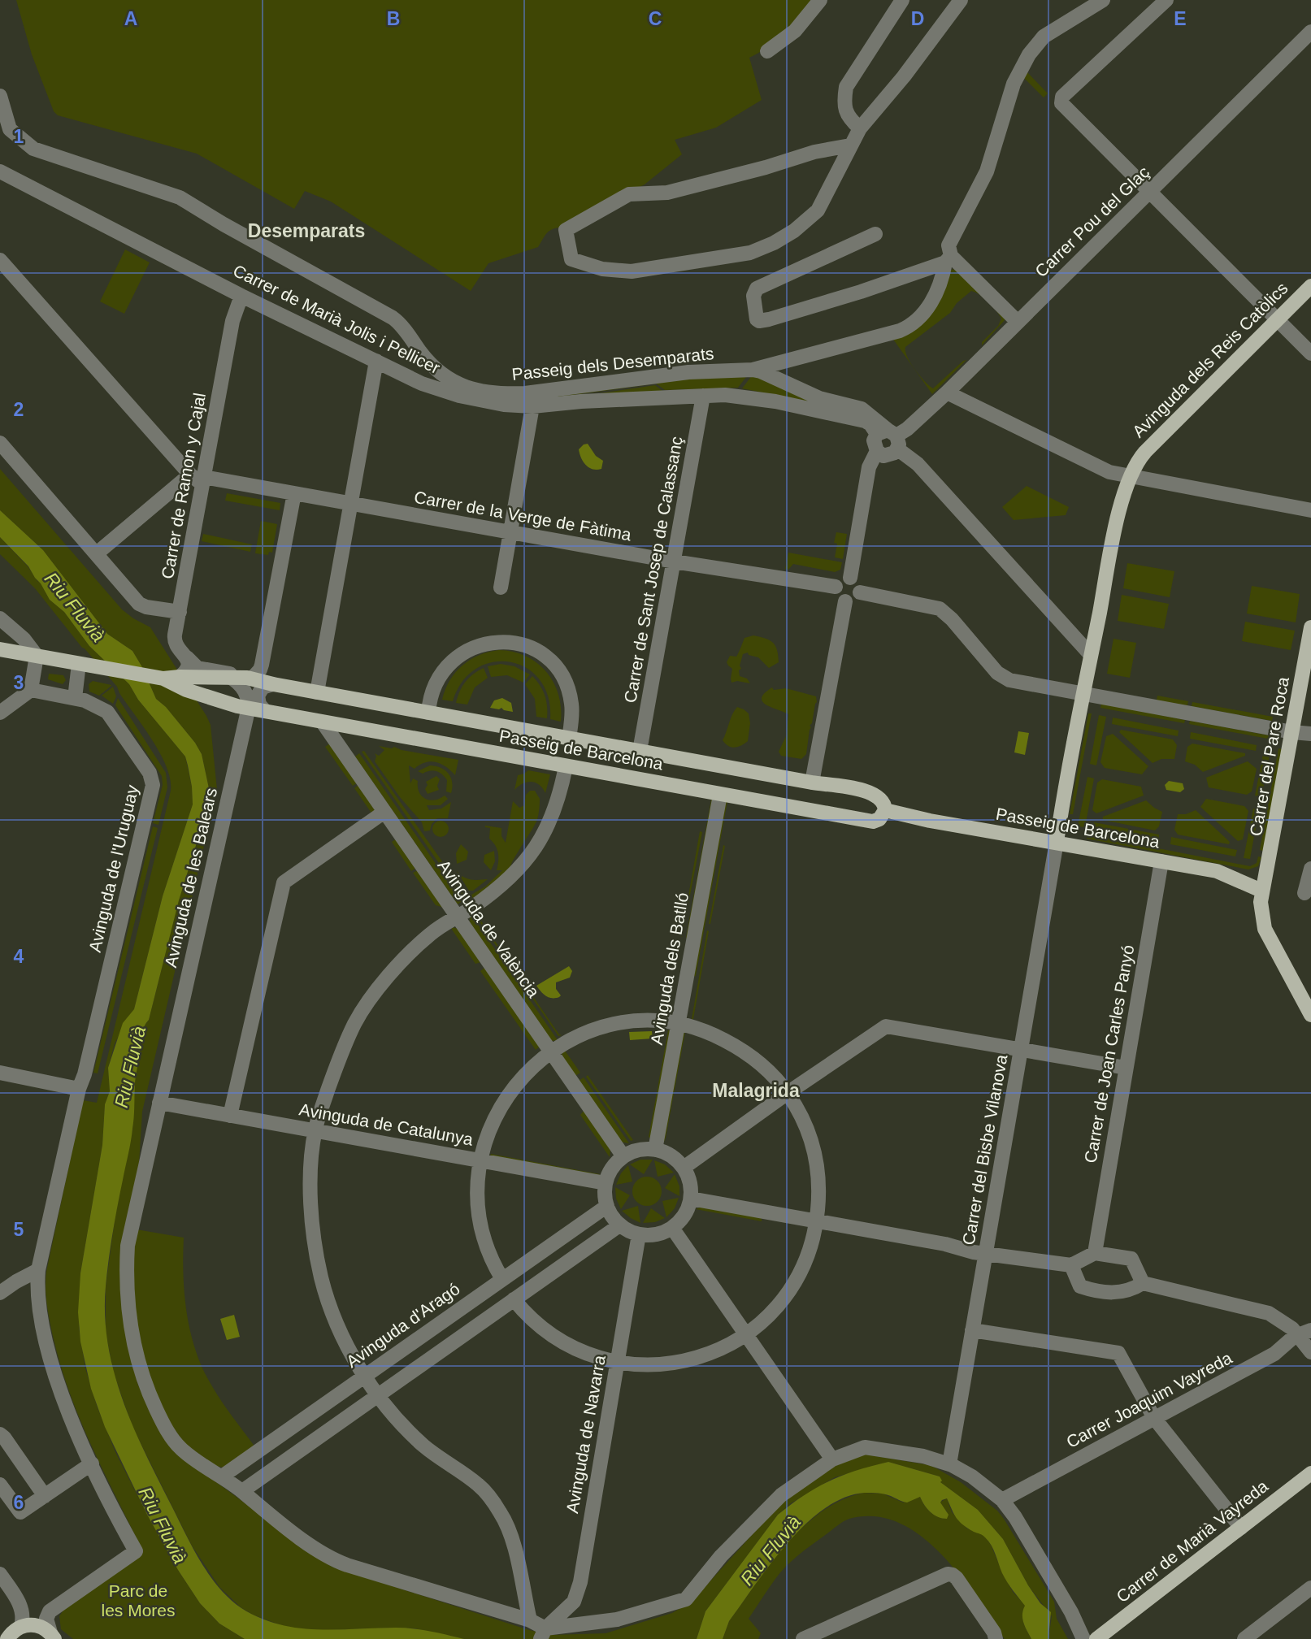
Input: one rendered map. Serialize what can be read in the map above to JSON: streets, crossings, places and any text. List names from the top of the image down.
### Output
{
  "streets": {
    "main road": [
      "Avinguda dels Reis Catòlics",
      "Passeig de Barcelona",
      "Carrer del Pare Roca",
      "Carrer de Marià Vayreda"
    ],
    "street": [
      "Carrer Pou del Glaç",
      "Carrer de Marià Jolis i Pellicer",
      "Passeig dels Desemparats",
      "Carrer de Ramon y Cajal",
      "Carrer de la Verge de Fàtima",
      "Carrer de Sant Josep de Calassanç",
      "Avinguda de l'Uruguay",
      "Avinguda de les Balears",
      "Avinguda de València",
      "Avinguda dels Batlló",
      "Carrer de Joan Carles Panyó",
      "Avinguda de Catalunya",
      "Carrer del Bisbe Vilanova",
      "Avinguda d'Aragó",
      "Carrer Joaquim Vayreda",
      "Avinguda de Navarra"
    ]
  },
  "crossings": [
    ["Carrer Pou del Glaç", "Carrer de Marià Jolis i Pellicer"],
    ["Carrer de Marià Jolis i Pellicer", "Carrer de Ramon y Cajal"],
    ["Carrer de Marià Jolis i Pellicer", "Carrer de Sant Josep de Calassanç"],
    ["Avinguda dels Reis Catòlics", "Passeig de Barcelona"],
    ["Avinguda dels Reis Catòlics", "Carrer del Bisbe Vilanova"],
    ["Carrer de Ramon y Cajal", "Carrer de la Verge de Fàtima"],
    ["Carrer de la Verge de Fàtima", "Carrer de Sant Josep de Calassanç"],
    ["Carrer de Sant Josep de Calassanç", "Passeig de Barcelona"],
    ["Passeig de Barcelona", "Carrer del Pare Roca"],
    ["Passeig de Barcelona", "Avinguda de les Balears"],
    ["Passeig de Barcelona", "Avinguda de València"],
    ["Passeig de Barcelona", "Avinguda dels Batlló"],
    ["Passeig de Barcelona", "Carrer de Joan Carles Panyó"],
    ["Passeig de Barcelona", "Carrer del Bisbe Vilanova"],
    ["Avinguda de les Balears", "Avinguda de Catalunya"],
    ["Avinguda de les Balears", "Avinguda d'Aragó"],
    ["Avinguda de les Balears", "Avinguda de Navarra"],
    ["Avinguda de València", "Avinguda dels Batlló"],
    ["Avinguda de València", "Avinguda de Catalunya"],
    ["Avinguda de València", "Avinguda d'Aragó"],
    ["Avinguda de València", "Avinguda de Navarra"],
    ["Avinguda dels Batlló", "Avinguda de Catalunya"],
    ["Avinguda dels Batlló", "Avinguda d'Aragó"],
    ["Avinguda dels Batlló", "Avinguda de Navarra"],
    ["Avinguda de Catalunya", "Avinguda d'Aragó"],
    ["Avinguda de Catalunya", "Avinguda de Navarra"],
    ["Avinguda d'Aragó", "Avinguda de Navarra"]
  ],
  "districts": ["Desemparats", "Malagrida"],
  "water": ["Riu Fluvià"],
  "parks": ["Parc de les Mores"],
  "grid": {
    "columns": [
      "A",
      "B",
      "C",
      "D",
      "E"
    ],
    "rows": [
      "1",
      "2",
      "3",
      "4",
      "5",
      "6"
    ]
  }
}
